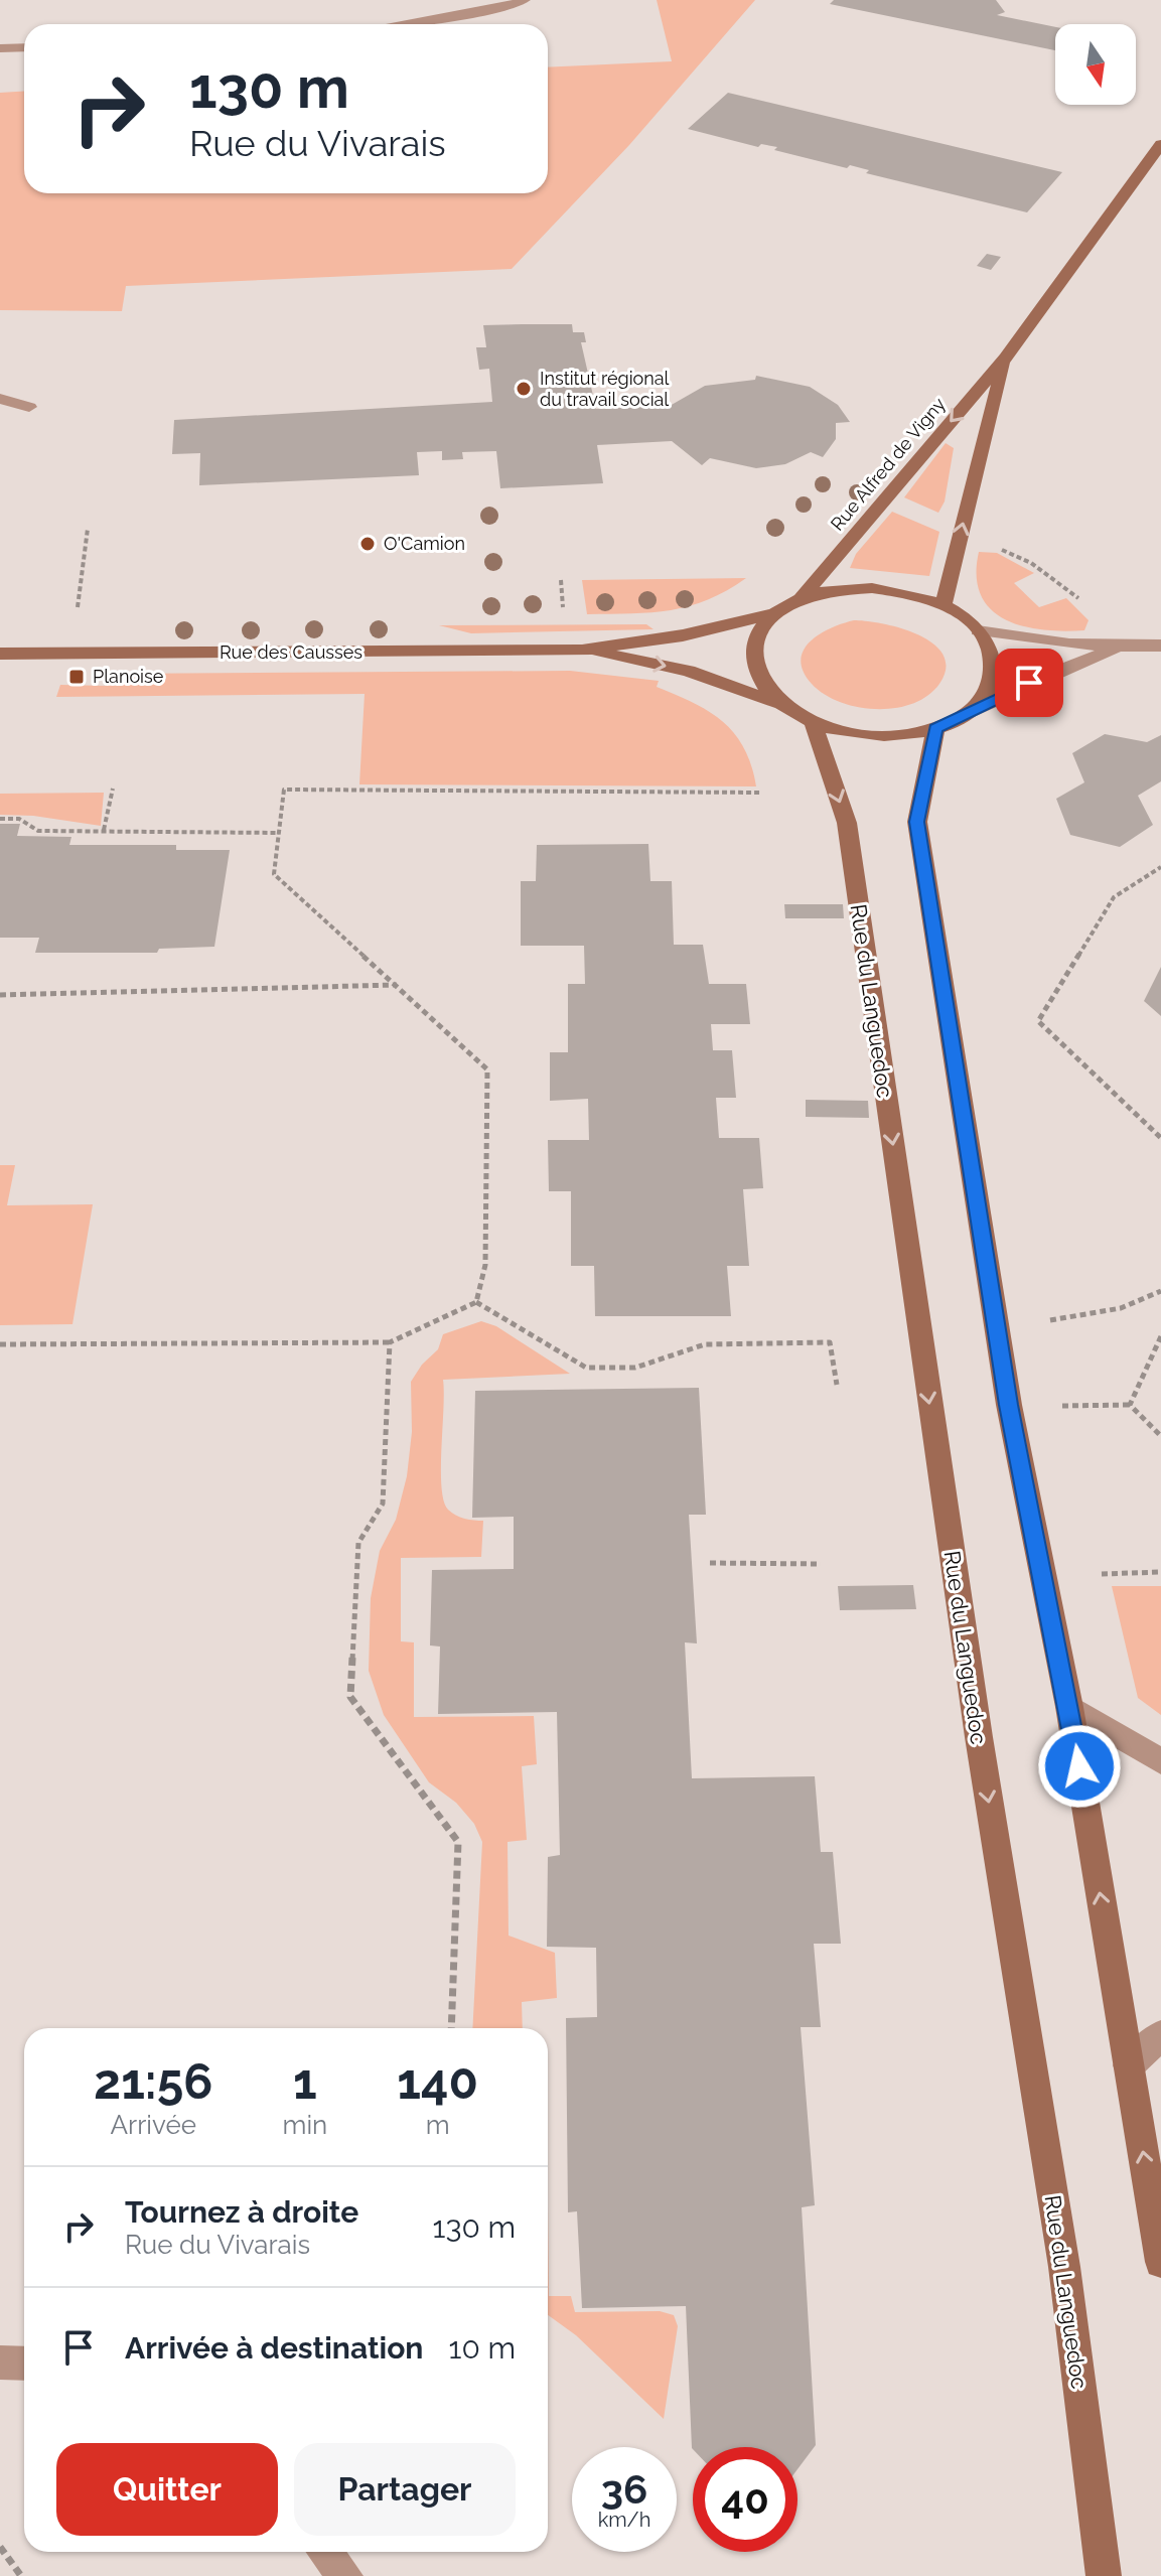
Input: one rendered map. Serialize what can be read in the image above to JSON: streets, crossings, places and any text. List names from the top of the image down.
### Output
{
  "streets": {
    "street": ["Rue Alfred de Vigny", "Rue des Causses", "Rue du Languedoc"]
  },
  "crossings": [
    ["Rue Alfred de Vigny", "Rue des Causses"],
    ["Rue Alfred de Vigny", "Rue du Languedoc"],
    ["Rue des Causses", "Rue du Languedoc"]
  ],
  "places": {
    "other": ["Institut régional du travail social", "O'Camion"],
    "transit": ["Planoise"]
  },
  "north": "bottom",
  "page": {
    "turn": ["130 m", "Rue du Vivarais"],
    "eta": [
      "21:56",
      "Arrivée",
      "1",
      "min",
      "140",
      "m"
    ],
    "list": [
      {
        "name": "Tournez à droite",
        "note": "Rue du Vivarais",
        "value": "130 m"
      },
      {
        "name": "Arrivée à destination",
        "value": "10 m"
      }
    ],
    "buttons": ["Quitter", "Partager"],
    "speed": "36 km/h",
    "limit": "40"
  }
}
